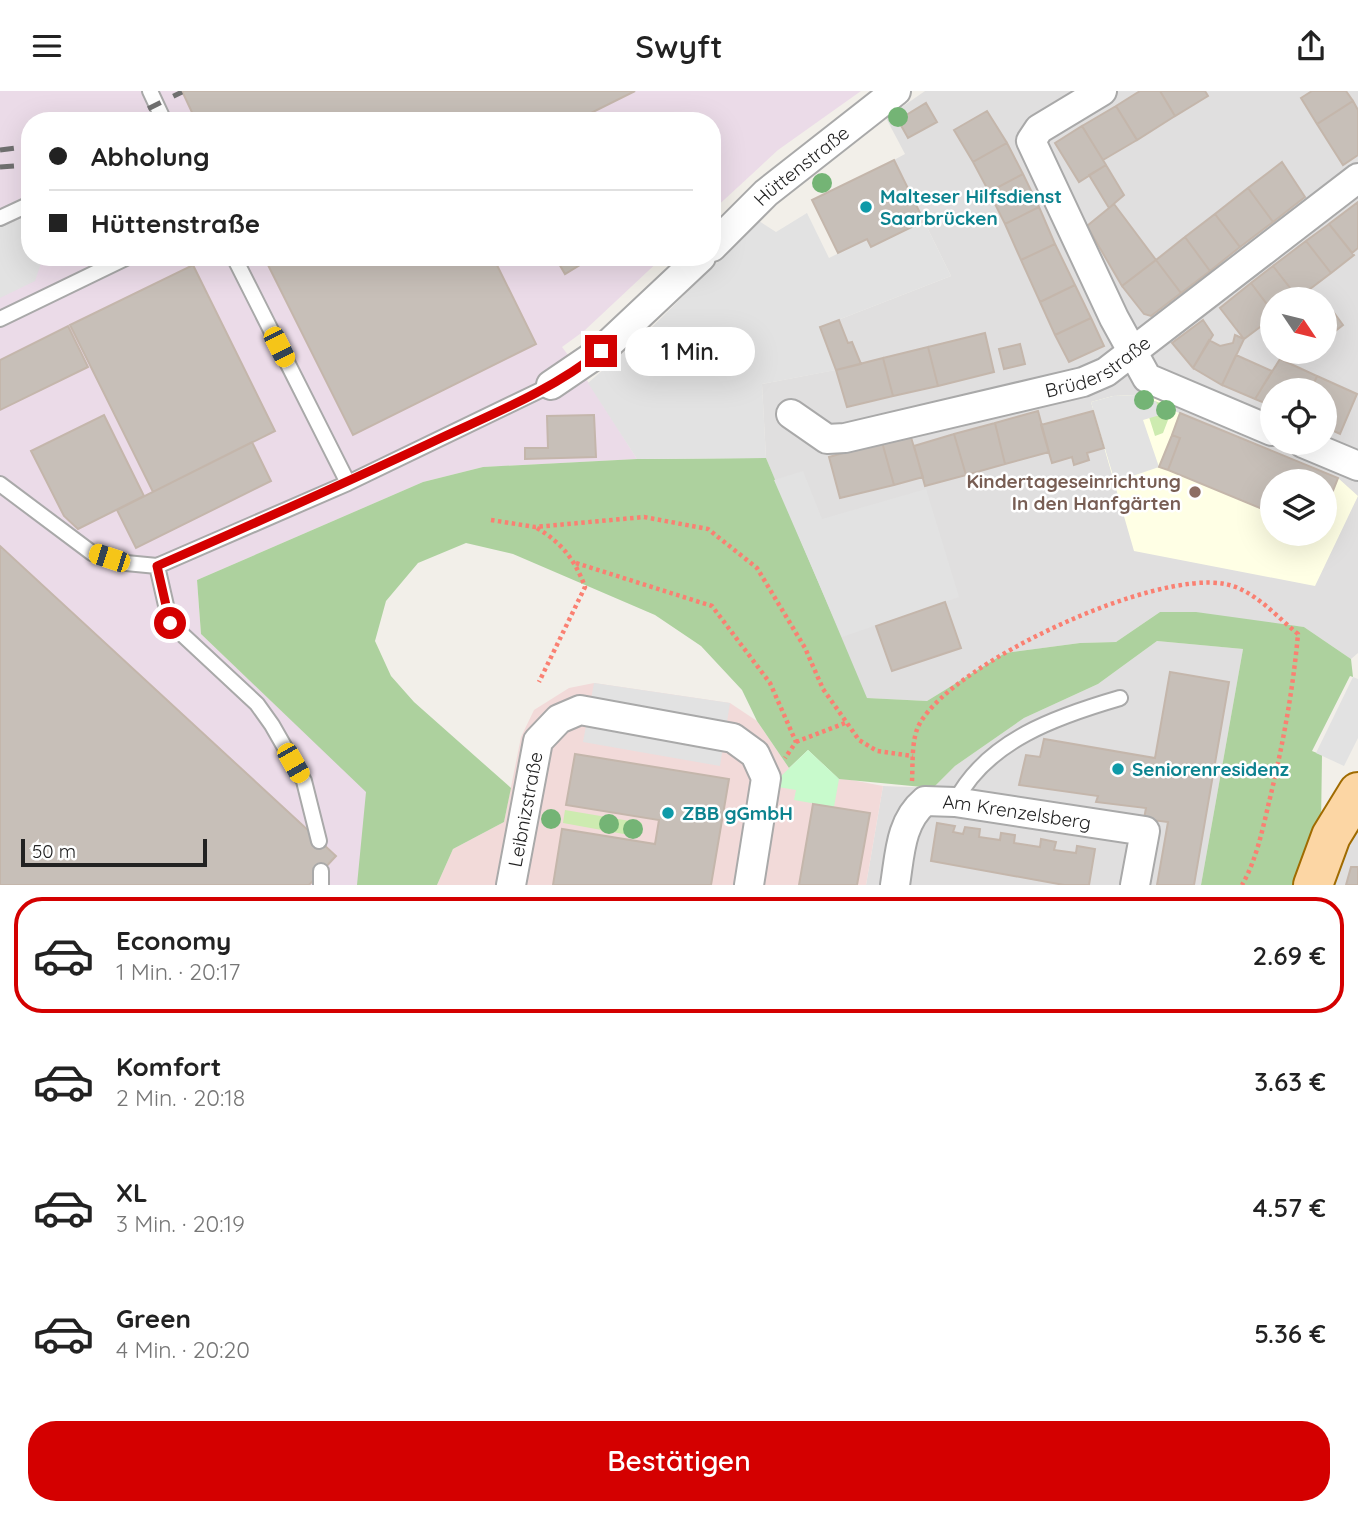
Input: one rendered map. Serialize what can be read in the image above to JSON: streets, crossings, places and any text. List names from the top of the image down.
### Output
{
  "streets": {
    "street": [
      "Hüttenstraße",
      "Brüderstraße",
      "Leibnizstraße",
      "Am Krenzelsberg"
    ]
  },
  "places": [
    "Malteser Hilfsdienst Saarbrücken",
    "Kindertageseinrichtung In den Hanfgärten",
    "Seniorenresidenz",
    "ZBB gGmbH"
  ],
  "scale_bar": "50 m",
  "north": "bottom right",
  "page": {
    "header": "Swyft",
    "banner": ["Abholung", "Hüttenstraße"],
    "bubble": "1 Min.",
    "scale": "50 m",
    "list": [
      {
        "name": "Economy",
        "note": "1 Min. · 20:17",
        "value": "2.69 €"
      },
      {
        "name": "Komfort",
        "note": "2 Min. · 20:18",
        "value": "3.63 €"
      },
      {
        "name": "XL",
        "note": "3 Min. · 20:19",
        "value": "4.57 €"
      },
      {
        "name": "Green",
        "note": "4 Min. · 20:20",
        "value": "5.36 €"
      }
    ],
    "buttons": "Bestätigen"
  }
}
